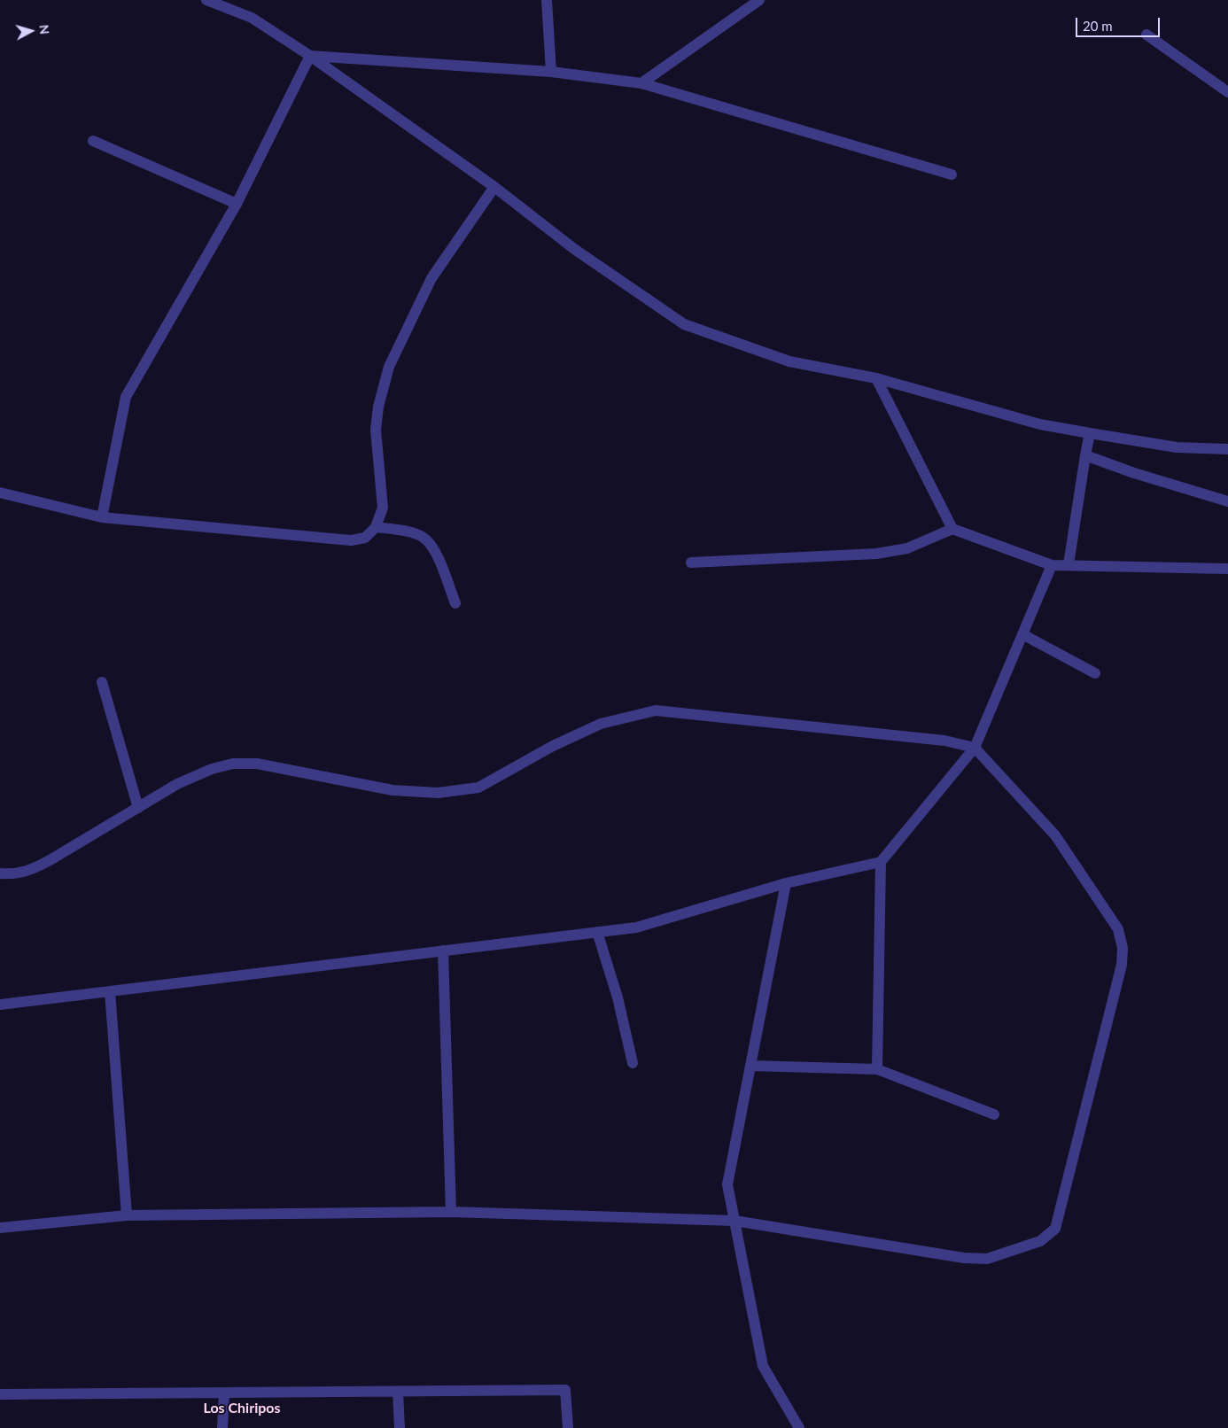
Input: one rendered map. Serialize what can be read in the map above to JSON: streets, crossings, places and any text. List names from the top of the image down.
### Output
{
  "districts": ["Los Chiripos"],
  "scale_bar": "20 m",
  "north": "right"
}
